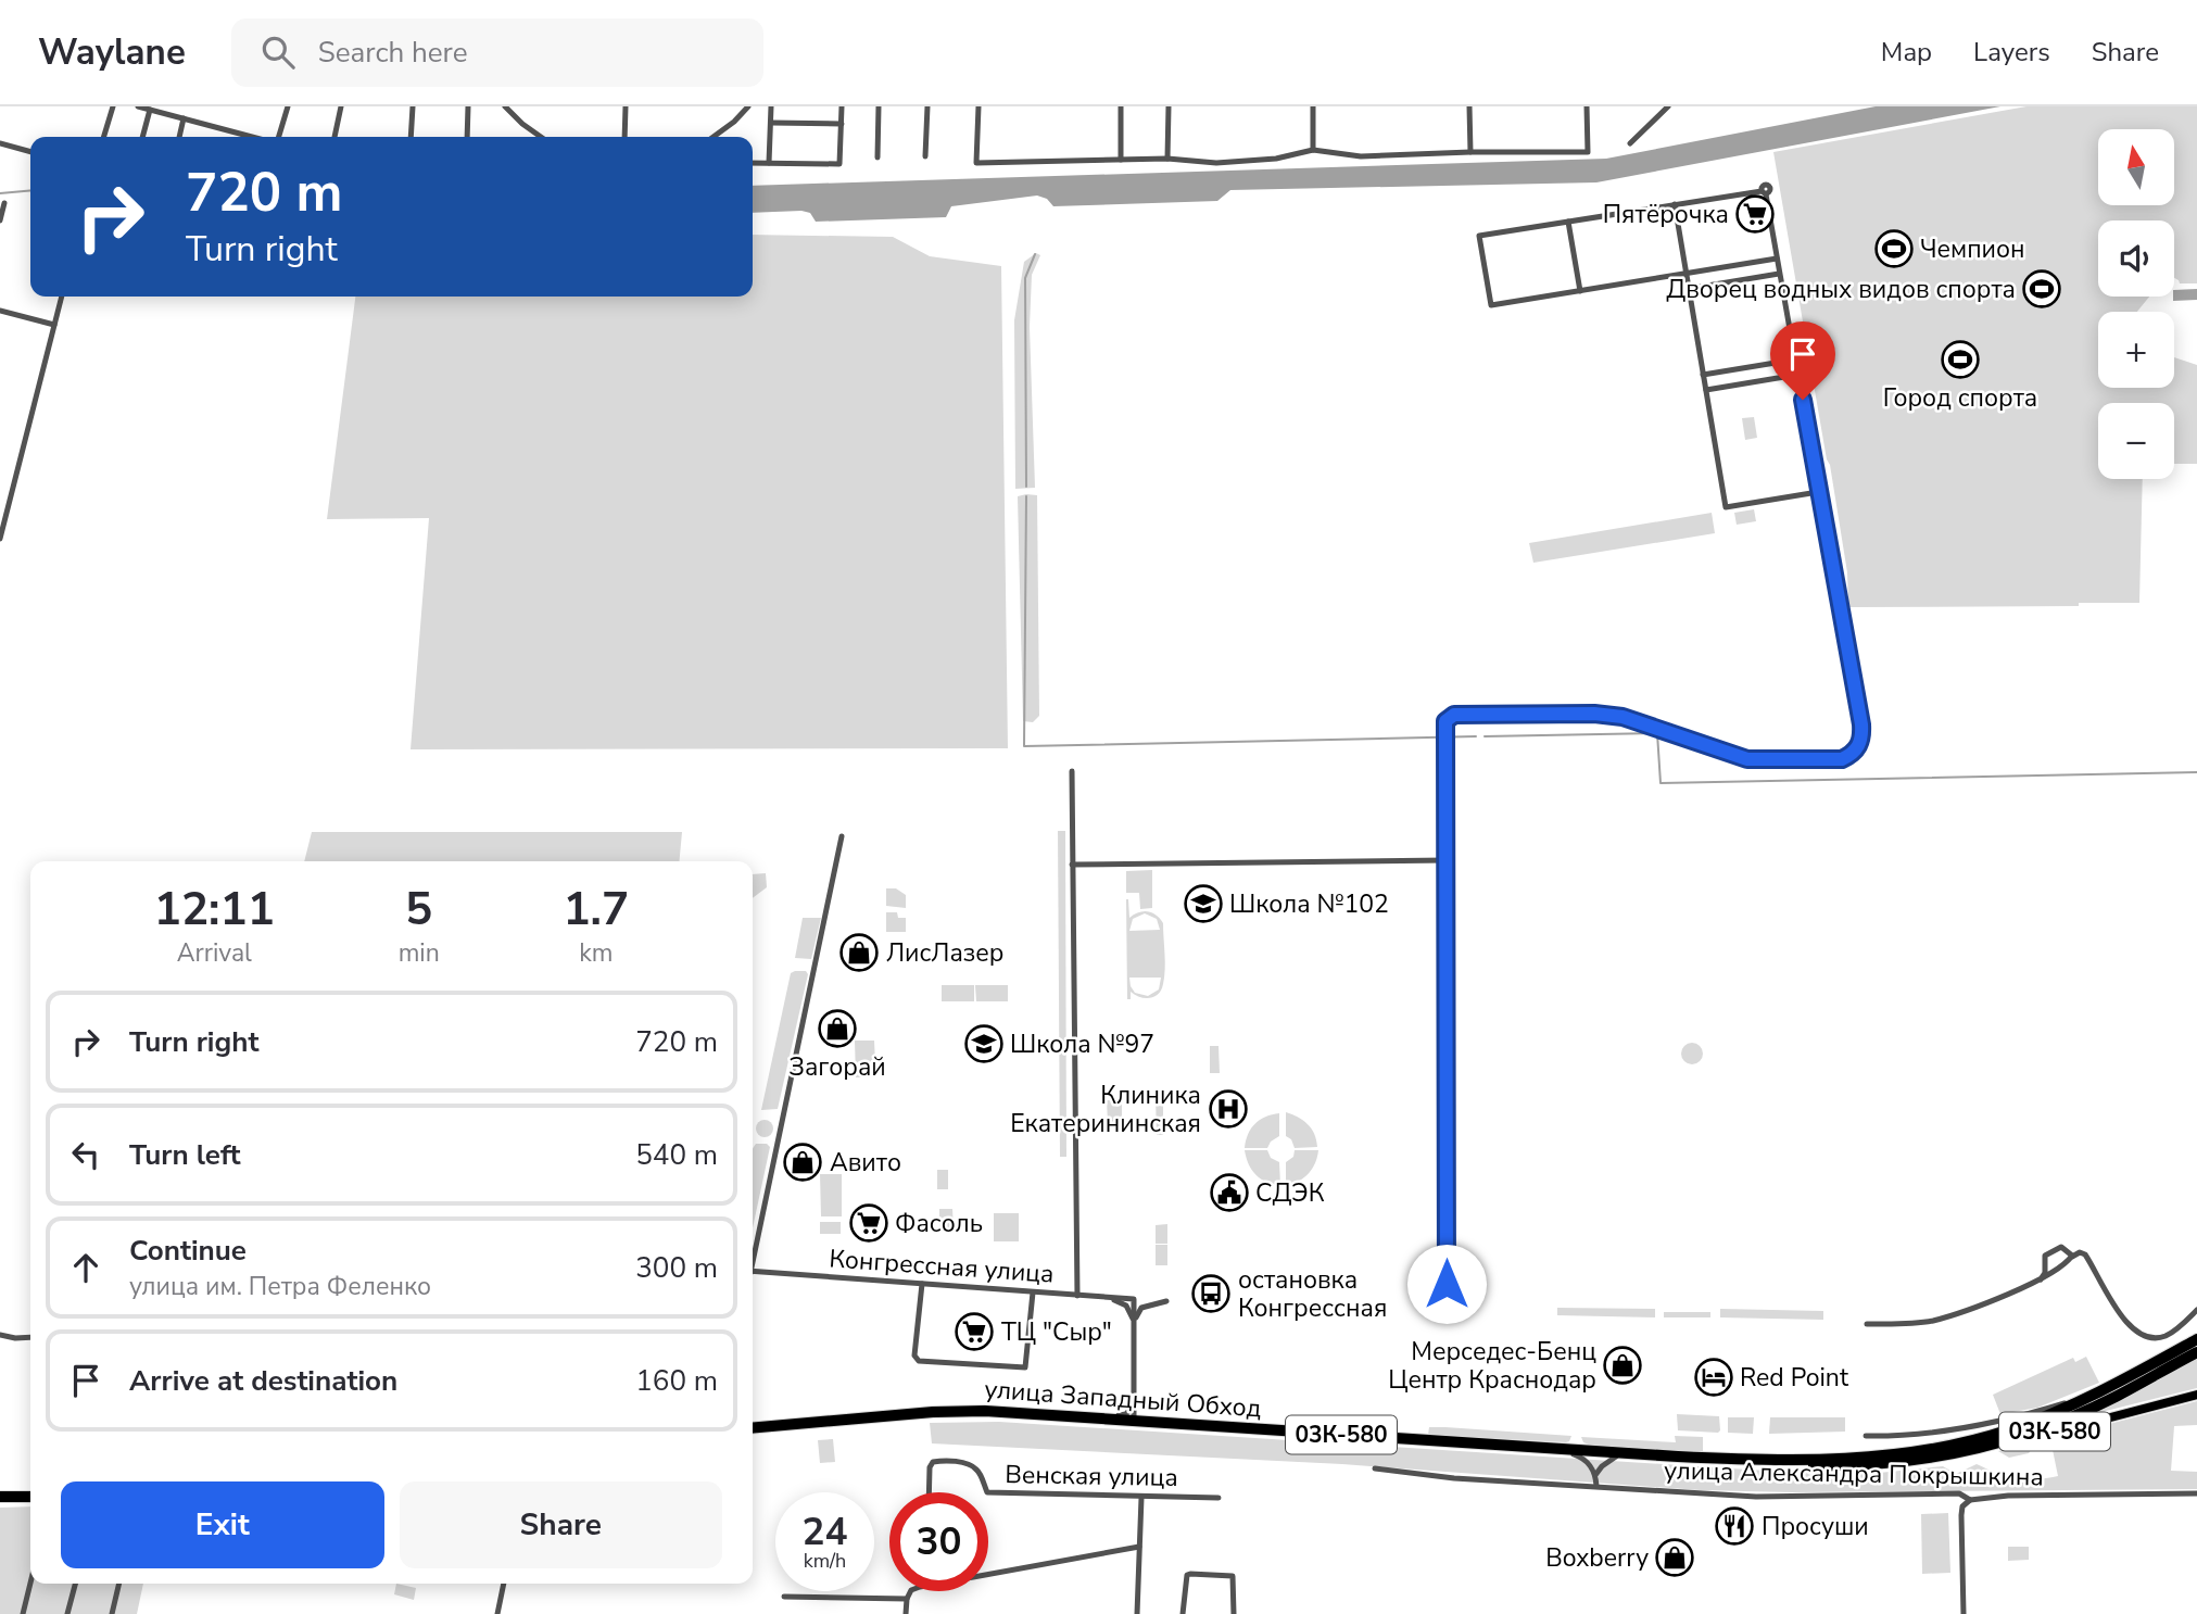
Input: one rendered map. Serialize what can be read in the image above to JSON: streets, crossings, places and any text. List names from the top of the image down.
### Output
{
  "streets": {
    "highway": ["улица Западный Обход", "03К-580"],
    "street": ["Конгрессная улица", "улица Александра Покрышкина", "Венская улица"]
  },
  "crossings": [
    ["улица Западный Обход", "03К-580"]
  ],
  "places": {
    "supermarket": ["Пятёрочка", "Фасоль", "ТЦ \"Сыр\""],
    "sports": ["Чемпион", "Дворец водных видов спорта", "Город спорта"],
    "school or university": ["Школа №102", "Школа №97"],
    "shop": [
      "ЛисЛазер",
      "Загорай",
      "Авито",
      "Мерседес-Бенц Центр Краснодар",
      "Boxberry"
    ],
    "hospital": ["Клиника Екатерининская"],
    "public building": ["СДЭК"],
    "bus stop": ["остановка Конгрессная"],
    "hotel": ["Red Point"],
    "restaurant": ["Просуши"]
  },
  "north": "top",
  "page": {
    "header": "Waylane",
    "search": "Search here",
    "nav": ["Map", "Layers", "Share"],
    "map_buttons": ["+", "−"],
    "turn": ["720 m", "Turn right"],
    "eta": [
      "12:11",
      "Arrival",
      "5",
      "min",
      "1.7",
      "km"
    ],
    "list": [
      {
        "name": "Turn right",
        "value": "720 m"
      },
      {
        "name": "Turn left",
        "value": "540 m"
      },
      {
        "name": "Continue",
        "note": "улица им. Петра Феленко",
        "value": "300 m"
      },
      {
        "name": "Arrive at destination",
        "value": "160 m"
      }
    ],
    "buttons": ["Exit", "Share"],
    "speed": "24 km/h",
    "limit": "30"
  }
}
